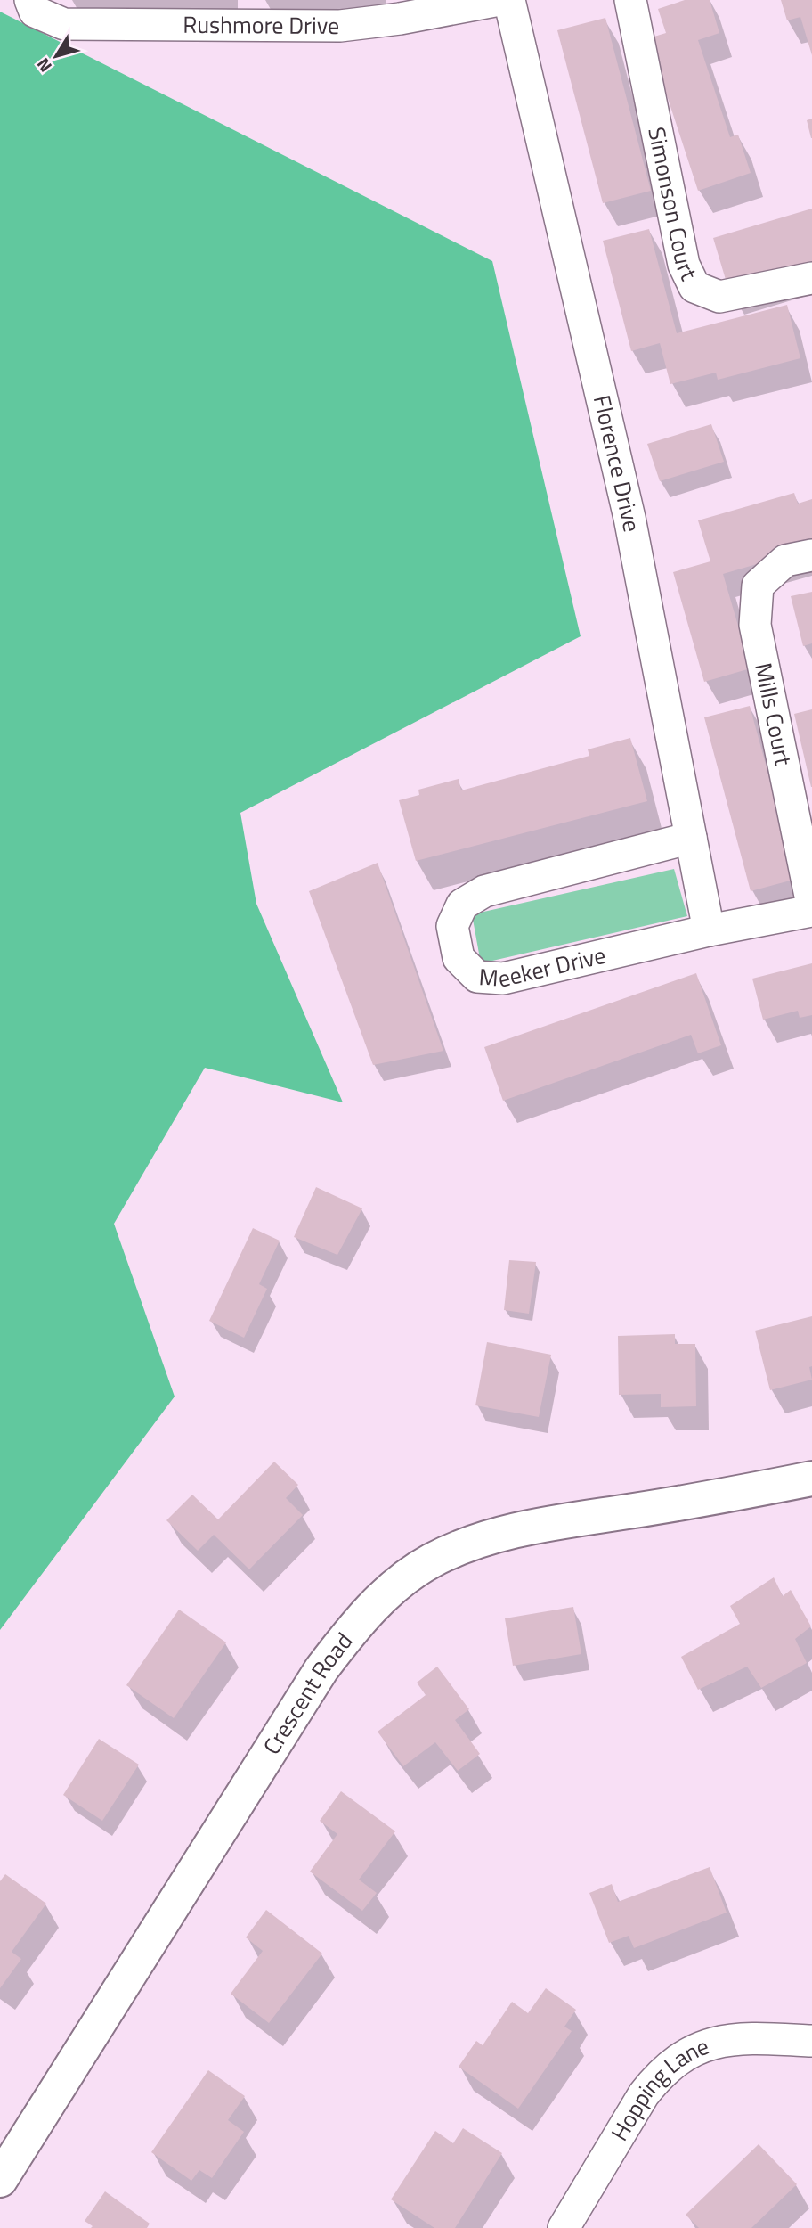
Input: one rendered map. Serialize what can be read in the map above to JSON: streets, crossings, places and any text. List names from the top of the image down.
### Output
{
  "streets": {
    "street": [
      "Rushmore Drive",
      "Simonson Court",
      "Florence Drive",
      "Mills Court",
      "Meeker Drive",
      "Crescent Road",
      "Hopping Lane"
    ]
  },
  "crossings": [
    ["Florence Drive", "Meeker Drive"]
  ],
  "north": "bottom left"
}
